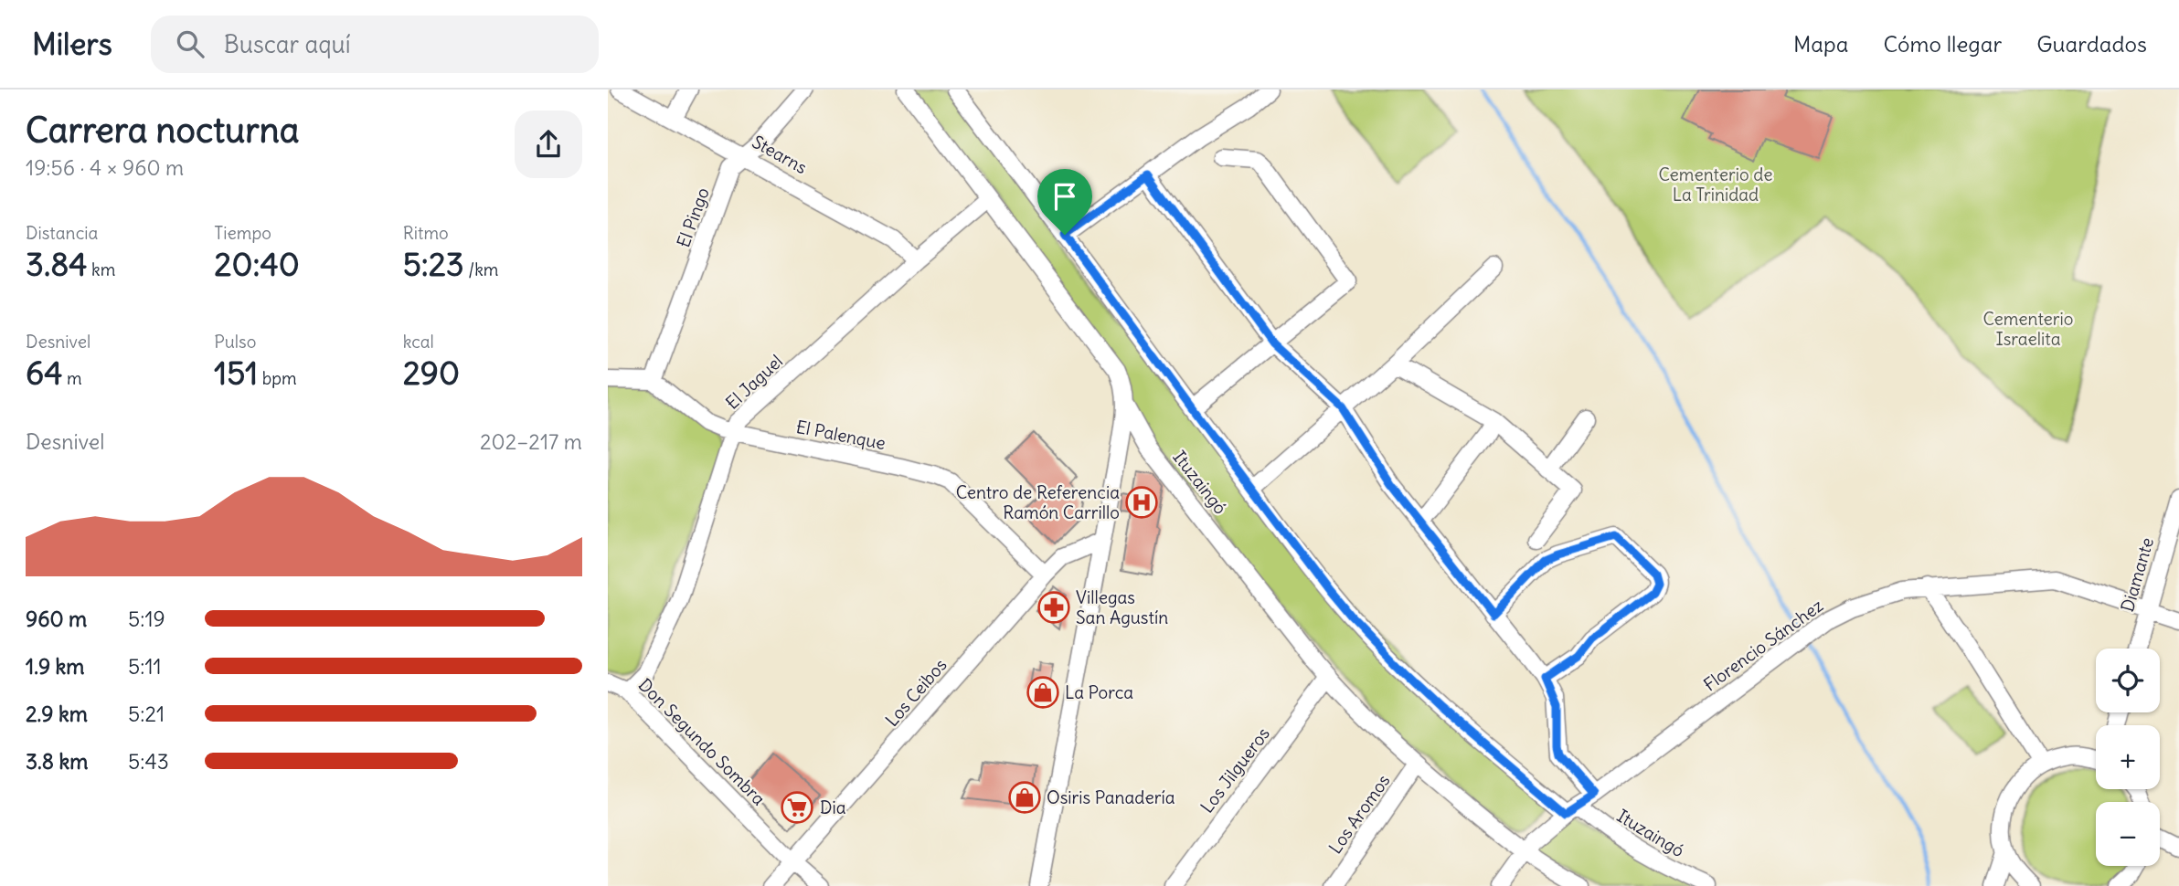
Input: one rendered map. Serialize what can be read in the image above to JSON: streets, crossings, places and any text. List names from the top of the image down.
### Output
{
  "streets": {
    "street": [
      "Stearns",
      "El Pingo",
      "El Jaguel",
      "El Palenque",
      "Ituzaingó",
      "Diamante",
      "Florencio Sánchez",
      "Los Ceibos",
      "Don Segundo Sombra",
      "Los Jilgueros",
      "Los Aromos"
    ]
  },
  "crossings": [
    ["Stearns", "El Pingo"],
    ["Stearns", "El Jaguel"],
    ["El Pingo", "El Palenque"],
    ["El Jaguel", "El Palenque"],
    ["El Jaguel", "Ituzaingó"],
    ["El Jaguel", "Don Segundo Sombra"],
    ["El Palenque", "Los Ceibos"],
    ["Ituzaingó", "Florencio Sánchez"],
    ["Ituzaingó", "Los Jilgueros"],
    ["Ituzaingó", "Los Aromos"],
    ["Diamante", "Florencio Sánchez"],
    ["Los Ceibos", "Don Segundo Sombra"]
  ],
  "parks": ["Cementerio de La Trinidad", "Cementerio Israelita"],
  "places": {
    "hospital": ["Centro de Referencia Ramón Carrillo"],
    "pharmacy": ["Villegas San Agustín"],
    "shop": ["La Porca", "Osiris Panadería"],
    "supermarket": ["Dia"]
  },
  "page": {
    "header": "Milers",
    "search": "Buscar aquí",
    "nav": ["Mapa", "Cómo llegar", "Guardados"],
    "heading": ["Carrera nocturna", "19:56 · 4 × 960 m"],
    "stats": [
      ["Distancia", "3.84 km"],
      ["Tiempo", "20:40"],
      ["Ritmo", "5:23 /km"],
      ["Desnivel", "64 m"],
      ["Pulso", "151 bpm"],
      ["kcal", "290"]
    ],
    "chart": ["Desnivel", "202–217 m"],
    "list": [
      {
        "name": "960 m",
        "note": "5:19"
      },
      {
        "name": "1.9 km",
        "note": "5:11"
      },
      {
        "name": "2.9 km",
        "note": "5:21"
      },
      {
        "name": "3.8 km",
        "note": "5:43"
      }
    ],
    "map_buttons": ["+", "−"]
  }
}
